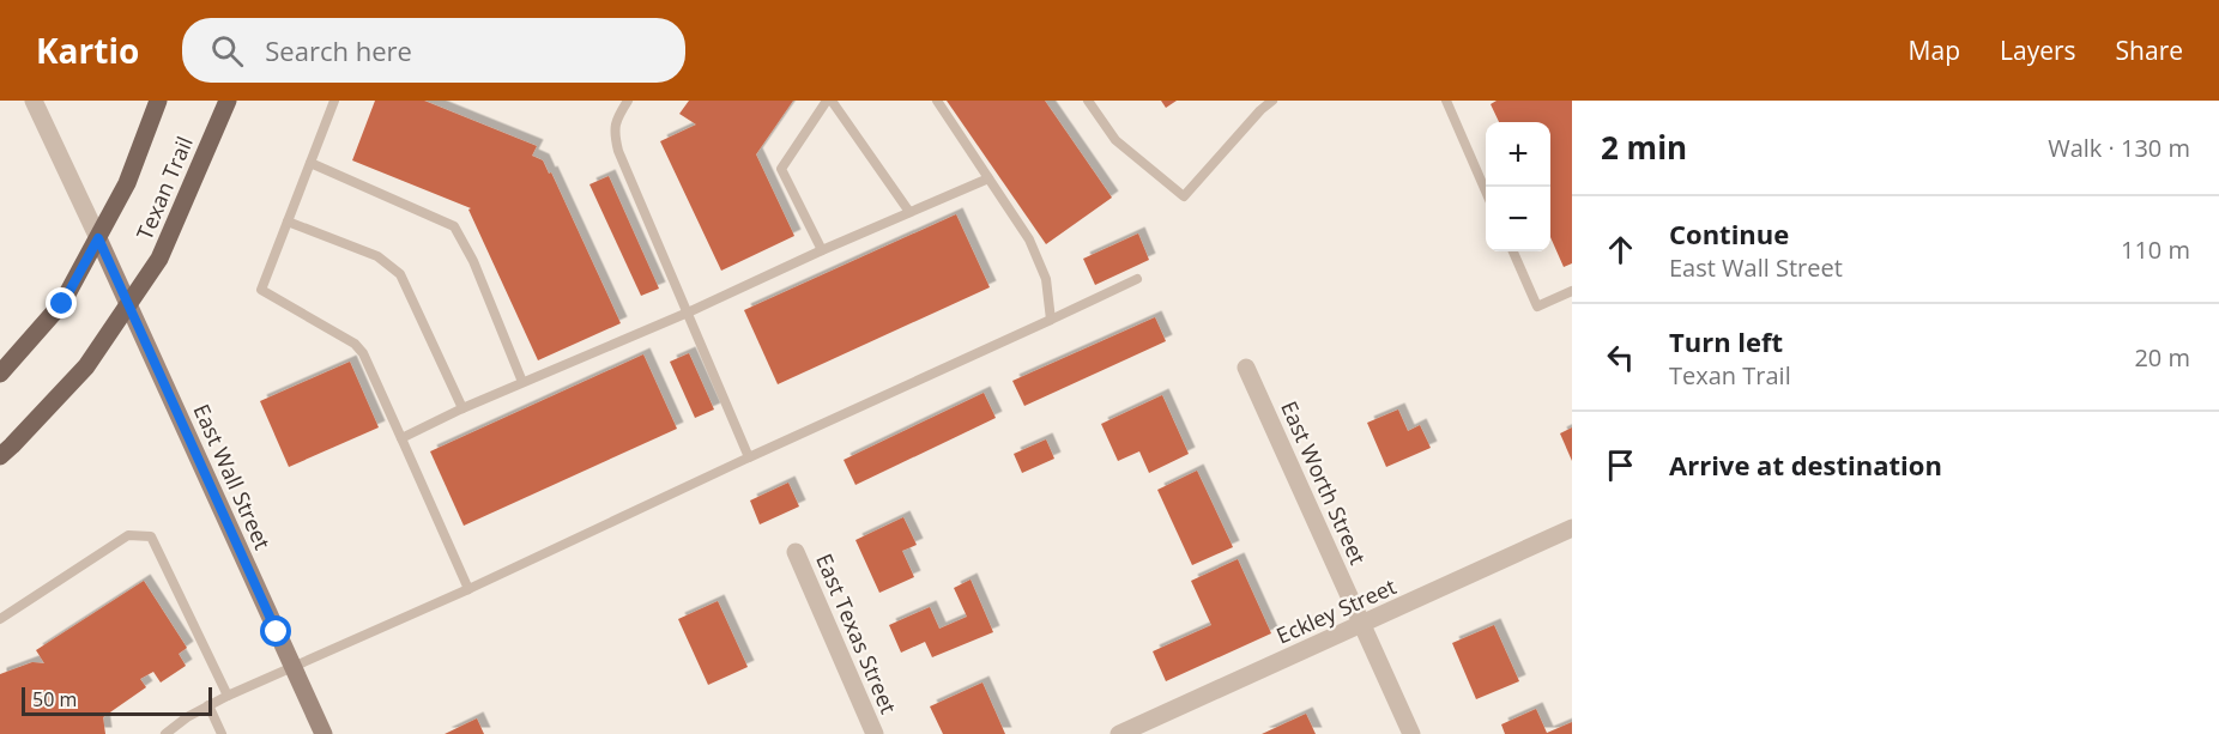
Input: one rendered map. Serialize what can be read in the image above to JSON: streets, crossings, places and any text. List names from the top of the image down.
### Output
{
  "streets": {
    "main road": ["Texan Trail"],
    "street": [
      "East Wall Street",
      "East Worth Street",
      "Eckley Street",
      "East Texas Street"
    ]
  },
  "crossings": [
    ["Texan Trail", "East Wall Street"],
    ["East Worth Street", "Eckley Street"]
  ],
  "scale_bar": "50 m",
  "page": {
    "header": "Kartio",
    "search": "Search here",
    "nav": ["Map", "Layers", "Share"],
    "heading": ["2 min", "Walk · 130 m"],
    "map_buttons": ["+", "−"],
    "list": [
      ["Continue", "East Wall Street", "110 m"],
      ["Turn left", "Texan Trail", "20 m"],
      "Arrive at destination"
    ],
    "scale": "50 m"
  }
}
